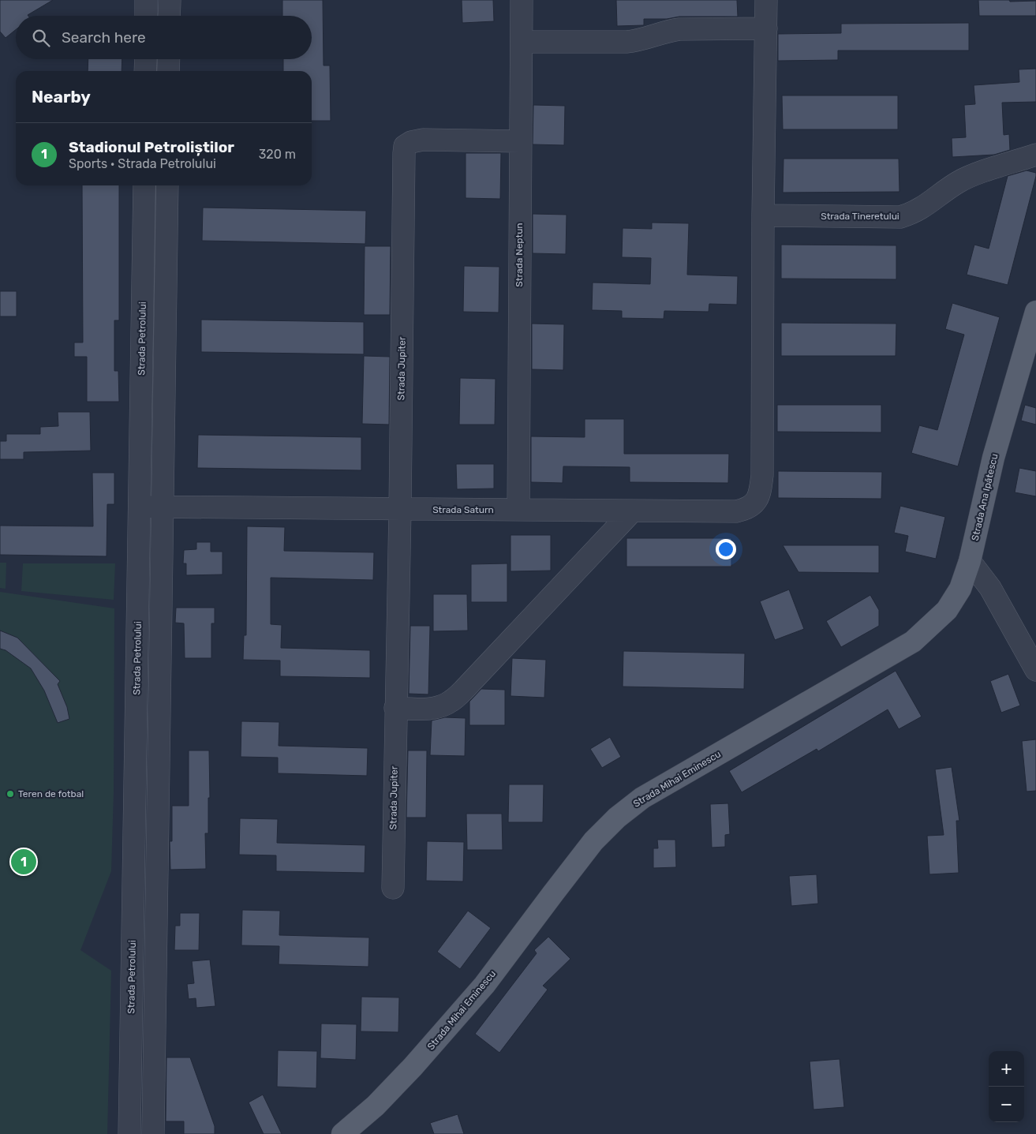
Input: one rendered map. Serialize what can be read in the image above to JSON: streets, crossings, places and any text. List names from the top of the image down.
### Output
{
  "streets": {
    "main road": ["Strada Ana Ipătescu", "Strada Mihai Eminescu"],
    "street": [
      "Strada Tineretului",
      "Strada Neptun",
      "Strada Petrolului",
      "Strada Jupiter",
      "Strada Saturn"
    ]
  },
  "crossings": [
    ["Strada Tineretului", "Strada Saturn"],
    ["Strada Neptun", "Strada Jupiter"],
    ["Strada Neptun", "Strada Saturn"],
    ["Strada Petrolului", "Strada Saturn"],
    ["Strada Jupiter", "Strada Saturn"],
    ["Strada Ana Ipătescu", "Strada Mihai Eminescu"]
  ],
  "places": ["Teren de fotbal"],
  "page": {
    "search": "Search here",
    "heading": "Nearby",
    "list": [
      {
        "mark": "1",
        "name": "Stadionul Petroliștilor",
        "note": "Sports · Strada Petrolului",
        "value": "320 m"
      }
    ],
    "pins": "1",
    "map_buttons": ["+", "−"]
  }
}
